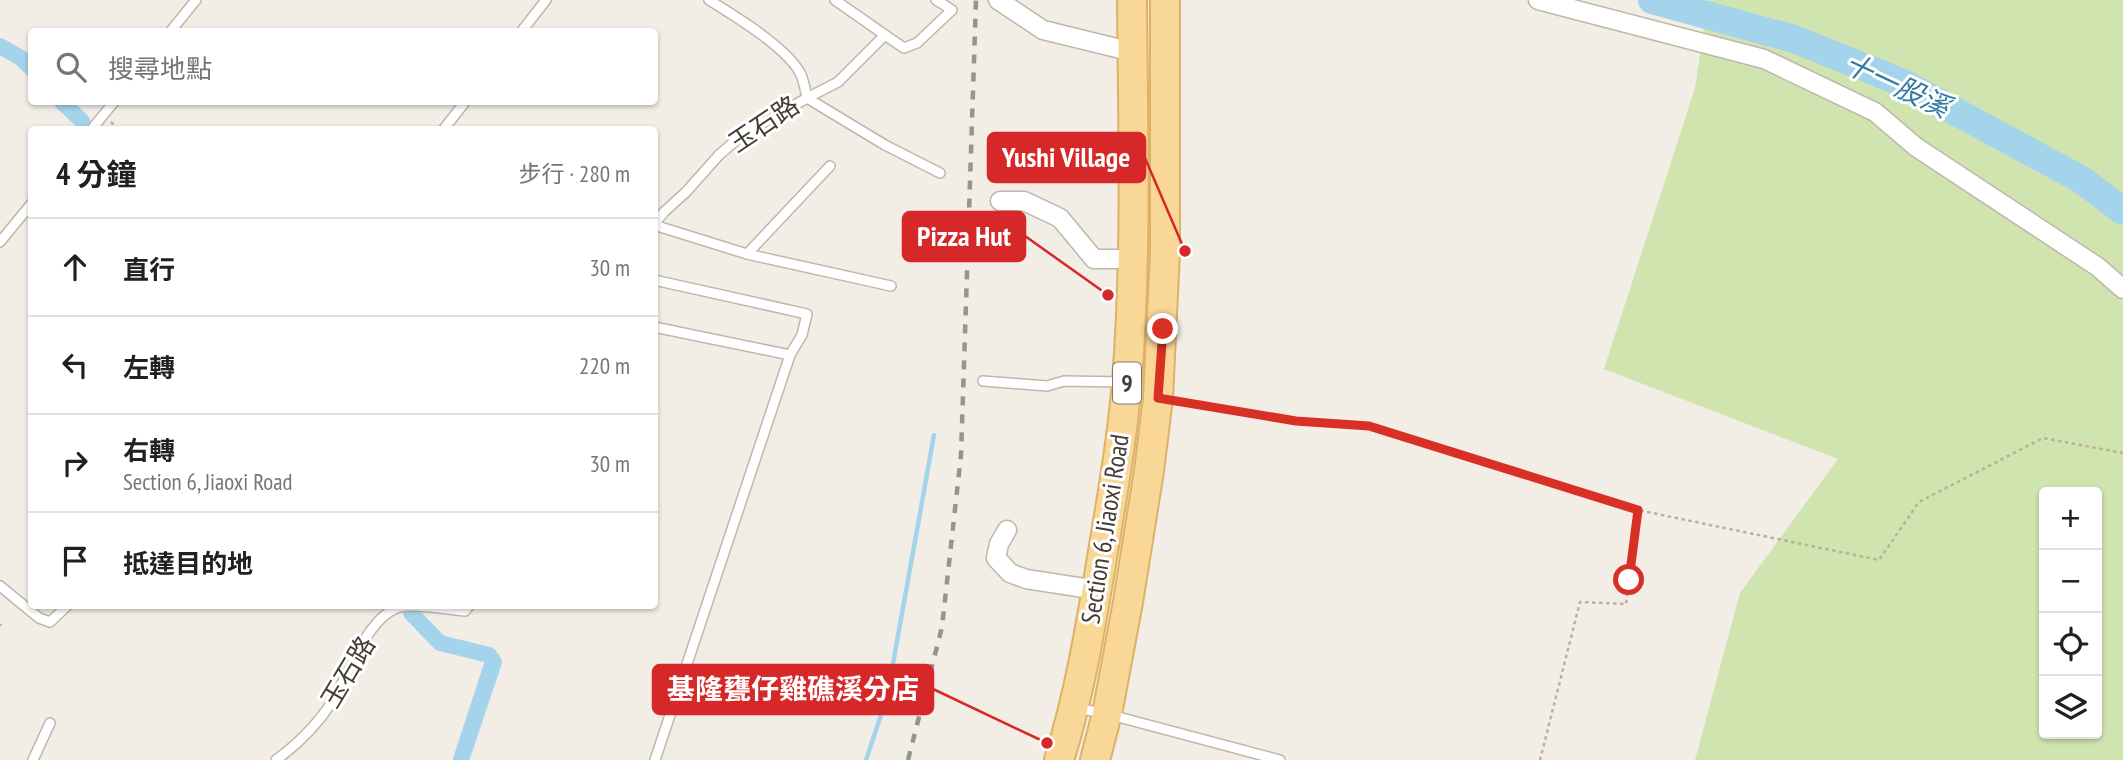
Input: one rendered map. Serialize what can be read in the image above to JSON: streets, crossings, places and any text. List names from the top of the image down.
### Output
{
  "streets": {
    "main road": ["9", "Section 6, Jiaoxi Road"],
    "lane": ["玉石路"]
  },
  "water": ["十一股溪"],
  "places": ["Yushi Village", "Pizza Hut", "基隆甕仔雞礁溪分店"],
  "page": {
    "search": "搜尋地點",
    "heading": ["4 分鐘", "步行 · 280 m"],
    "list": [
      ["直行", "30 m"],
      ["左轉", "220 m"],
      ["右轉", "Section 6, Jiaoxi Road", "30 m"],
      "抵達目的地"
    ],
    "map_buttons": ["+", "−"]
  }
}
